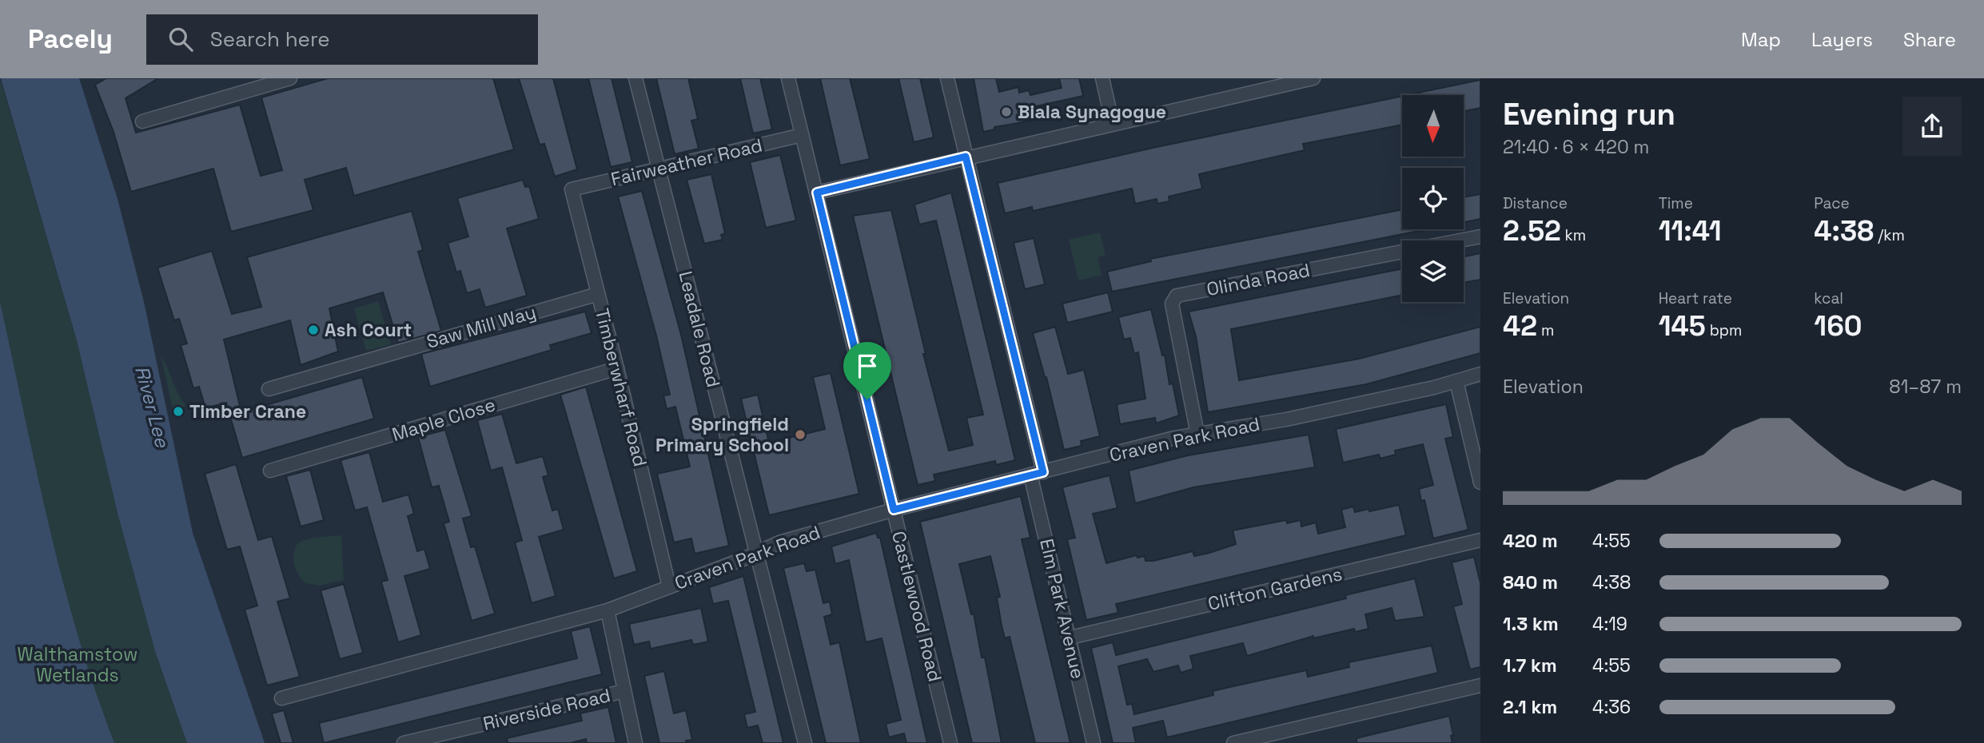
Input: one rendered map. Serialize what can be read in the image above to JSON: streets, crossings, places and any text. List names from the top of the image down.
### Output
{
  "streets": {
    "street": [
      "Fairweather Road",
      "Olinda Road",
      "Saw Mill Way",
      "Leadale Road",
      "Timberwharf Road",
      "Maple Close",
      "Craven Park Road",
      "Clifton Gardens",
      "Castlewood Road",
      "Elm Park Avenue",
      "Riverside Road"
    ]
  },
  "crossings": [
    ["Fairweather Road", "Leadale Road"],
    ["Fairweather Road", "Timberwharf Road"],
    ["Fairweather Road", "Castlewood Road"],
    ["Olinda Road", "Craven Park Road"],
    ["Saw Mill Way", "Timberwharf Road"],
    ["Leadale Road", "Craven Park Road"],
    ["Timberwharf Road", "Maple Close"],
    ["Timberwharf Road", "Craven Park Road"],
    ["Craven Park Road", "Castlewood Road"],
    ["Craven Park Road", "Elm Park Avenue"],
    ["Clifton Gardens", "Elm Park Avenue"]
  ],
  "water": ["River Lee"],
  "parks": ["Walthamstow Wetlands"],
  "places": [
    "Biala Synagogue",
    "Ash Court",
    "Timber Crane",
    "Springfield Primary School"
  ],
  "north": "bottom",
  "page": {
    "header": "Pacely",
    "search": "Search here",
    "nav": ["Map", "Layers", "Share"],
    "heading": ["Evening run", "21:40 · 6 × 420 m"],
    "stats": [
      ["Distance", "2.52 km"],
      ["Time", "11:41"],
      ["Pace", "4:38 /km"],
      ["Elevation", "42 m"],
      ["Heart rate", "145 bpm"],
      ["kcal", "160"]
    ],
    "chart": ["Elevation", "81–87 m"],
    "list": [
      {
        "name": "420 m",
        "note": "4:55"
      },
      {
        "name": "840 m",
        "note": "4:38"
      },
      {
        "name": "1.3 km",
        "note": "4:19"
      },
      {
        "name": "1.7 km",
        "note": "4:55"
      },
      {
        "name": "2.1 km",
        "note": "4:36"
      }
    ]
  }
}
